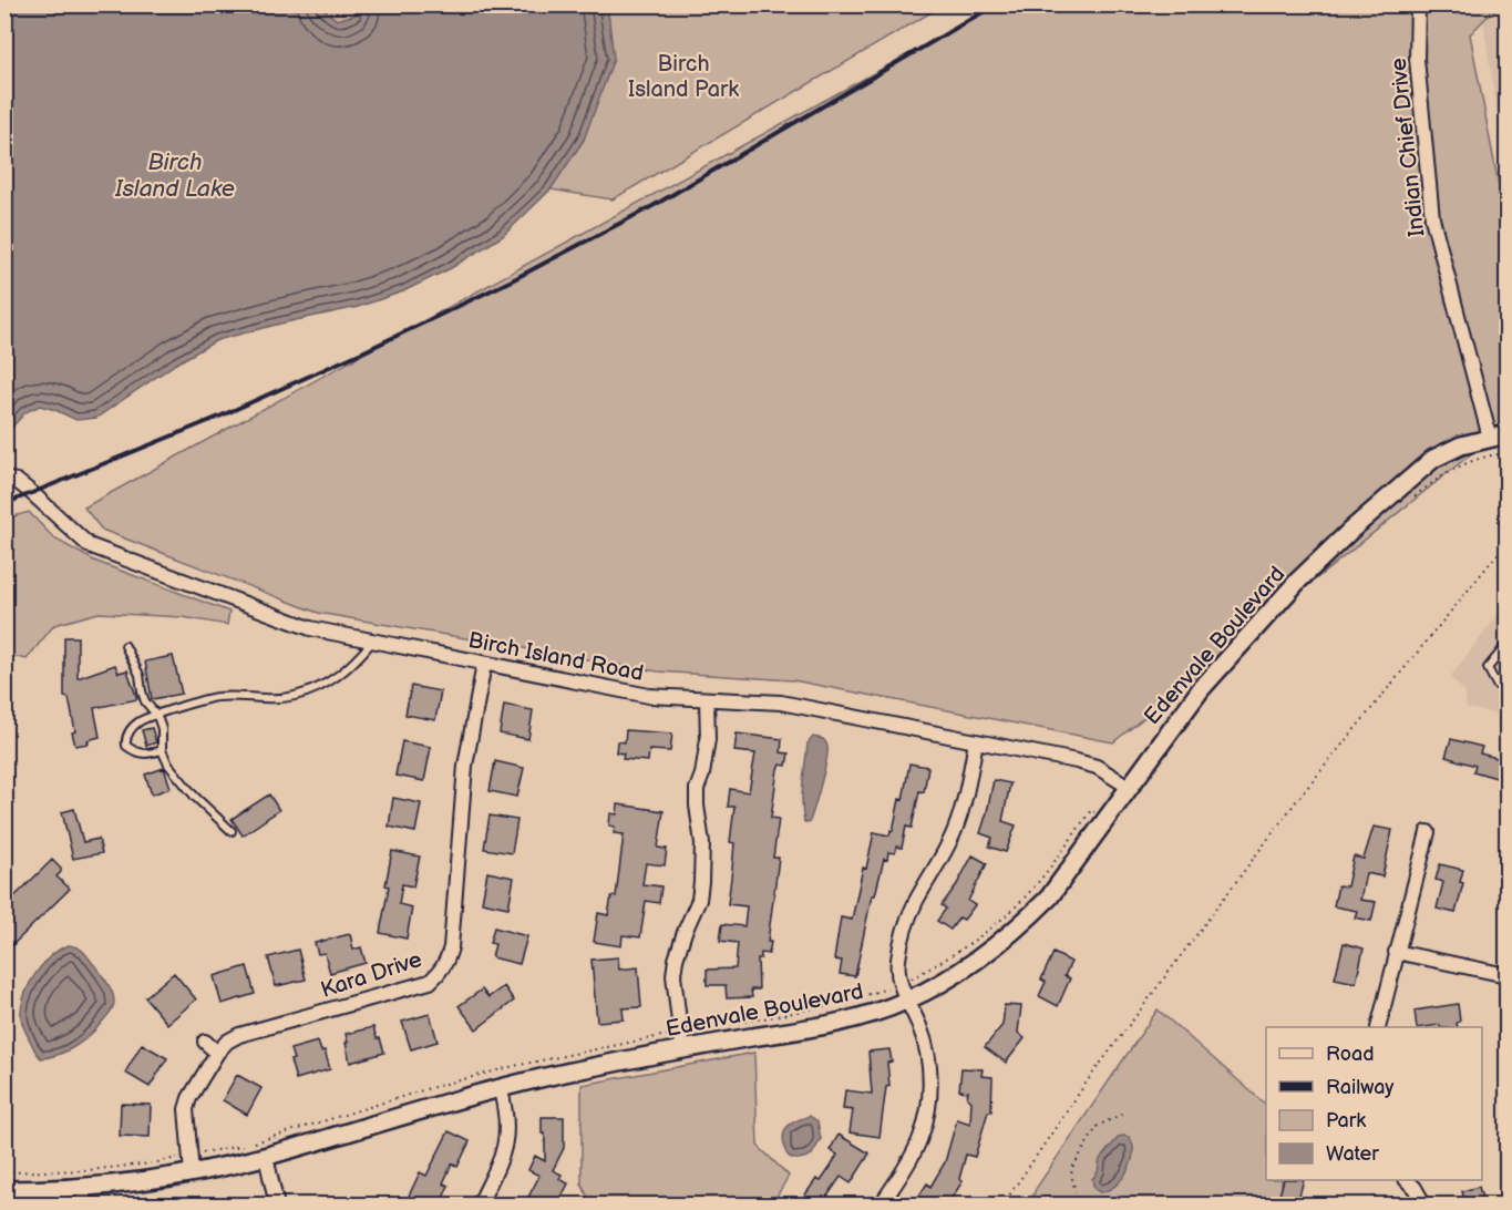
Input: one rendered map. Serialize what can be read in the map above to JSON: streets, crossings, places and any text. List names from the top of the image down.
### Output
{
  "streets": {
    "street": [
      "Indian Chief Drive",
      "Edenvale Boulevard",
      "Birch Island Road",
      "Kara Drive"
    ]
  },
  "crossings": [
    ["Indian Chief Drive", "Edenvale Boulevard"],
    ["Edenvale Boulevard", "Birch Island Road"],
    ["Edenvale Boulevard", "Kara Drive"],
    ["Birch Island Road", "Kara Drive"]
  ],
  "water": ["Birch Island Lake"],
  "parks": ["Birch Island Park"],
  "legend": [
    "Road",
    "Railway",
    "Park",
    "Water"
  ]
}
